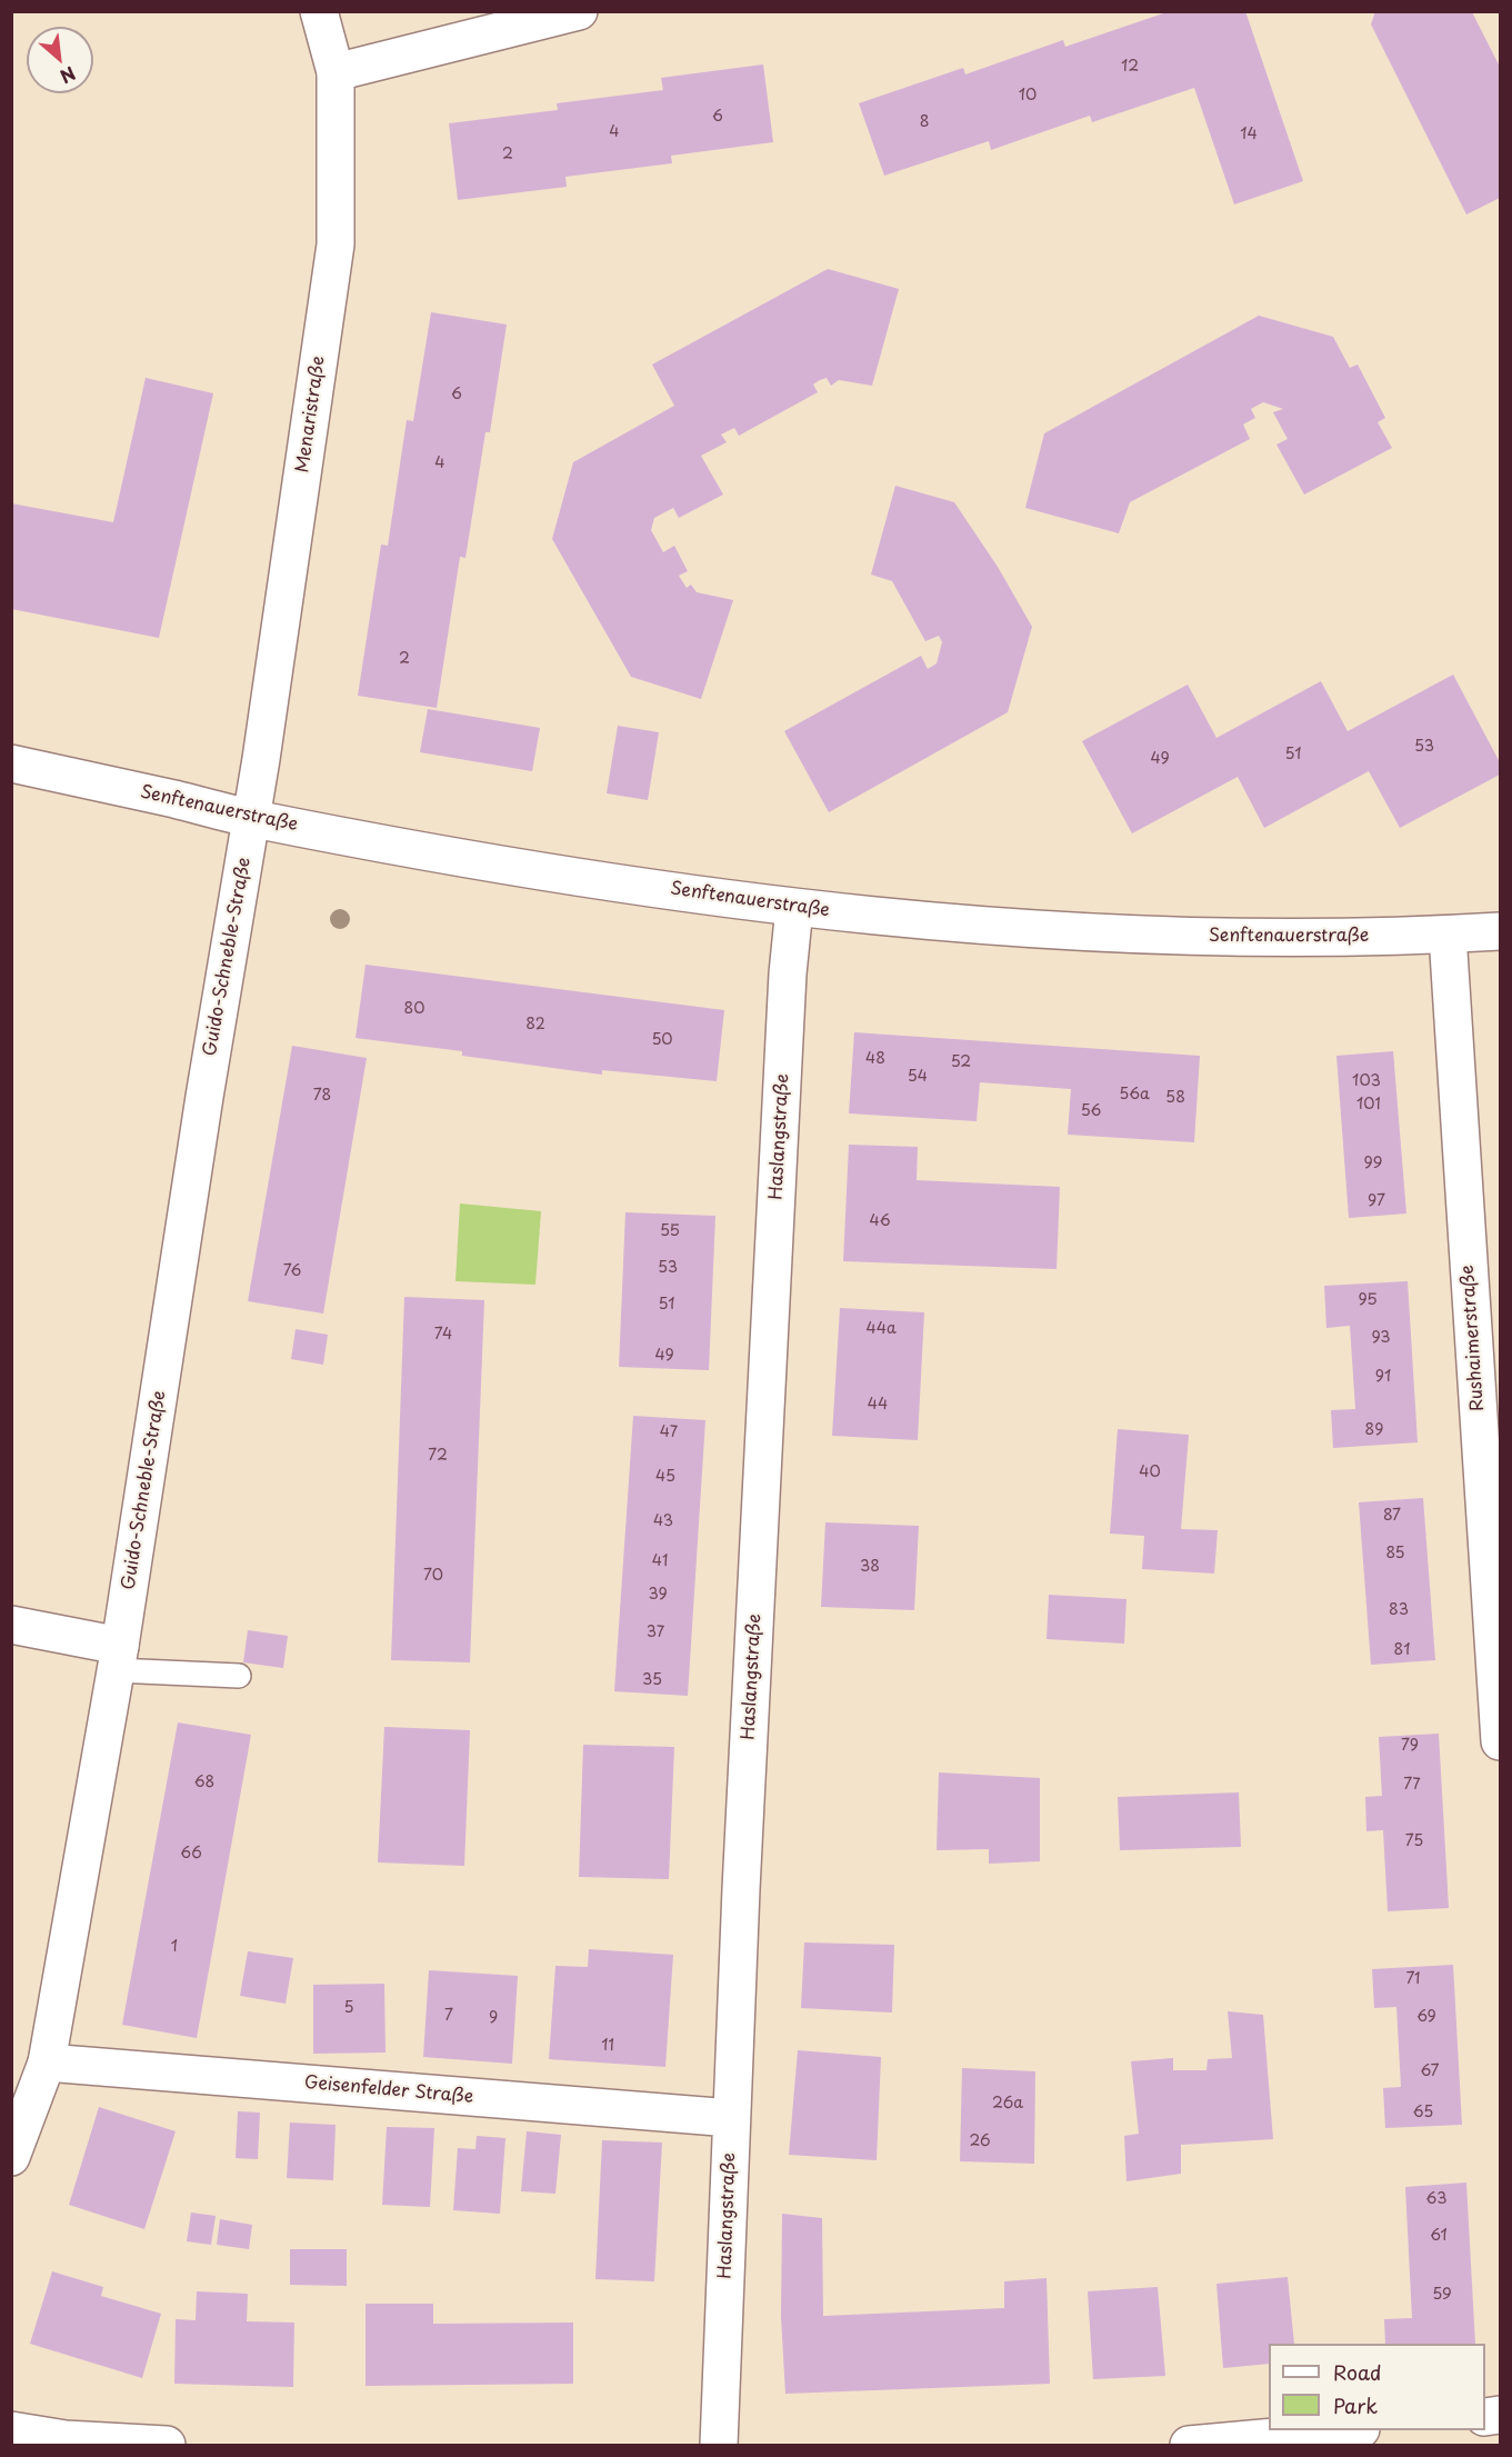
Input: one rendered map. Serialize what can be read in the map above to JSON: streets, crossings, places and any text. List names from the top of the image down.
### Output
{
  "streets": {
    "street": [
      "Menaristraße",
      "Senftenauerstraße",
      "Guido-Schneble-Straße",
      "Haslangstraße",
      "Rushaimerstraße",
      "Geisenfelder Straße"
    ]
  },
  "crossings": [
    ["Menaristraße", "Senftenauerstraße"],
    ["Menaristraße", "Guido-Schneble-Straße"],
    ["Senftenauerstraße", "Guido-Schneble-Straße"],
    ["Senftenauerstraße", "Haslangstraße"],
    ["Senftenauerstraße", "Rushaimerstraße"],
    ["Guido-Schneble-Straße", "Geisenfelder Straße"],
    ["Haslangstraße", "Geisenfelder Straße"]
  ],
  "house_numbers": [
    "12",
    "10",
    "6",
    "8",
    "4",
    "14",
    "2",
    "6",
    "4",
    "2",
    "53",
    "51",
    "49",
    "80",
    "82",
    "50",
    "48",
    "52",
    "54",
    "103",
    "56a",
    "78",
    "58",
    "101",
    "56",
    "99",
    "97",
    "46",
    "55",
    "53",
    "76",
    "95",
    "51",
    "44a",
    "74",
    "93",
    "49",
    "91",
    "44",
    "89",
    "47",
    "72",
    "40",
    "45",
    "87",
    "43",
    "85",
    "41",
    "38",
    "70",
    "39",
    "83",
    "37",
    "81",
    "35",
    "79",
    "68",
    "77",
    "75",
    "66",
    "1",
    "71",
    "5",
    "7",
    "69",
    "9",
    "11",
    "67",
    "26a",
    "65",
    "26",
    "63",
    "61",
    "59"
  ],
  "legend": ["Road", "Park"],
  "north": "bottom right"
}
